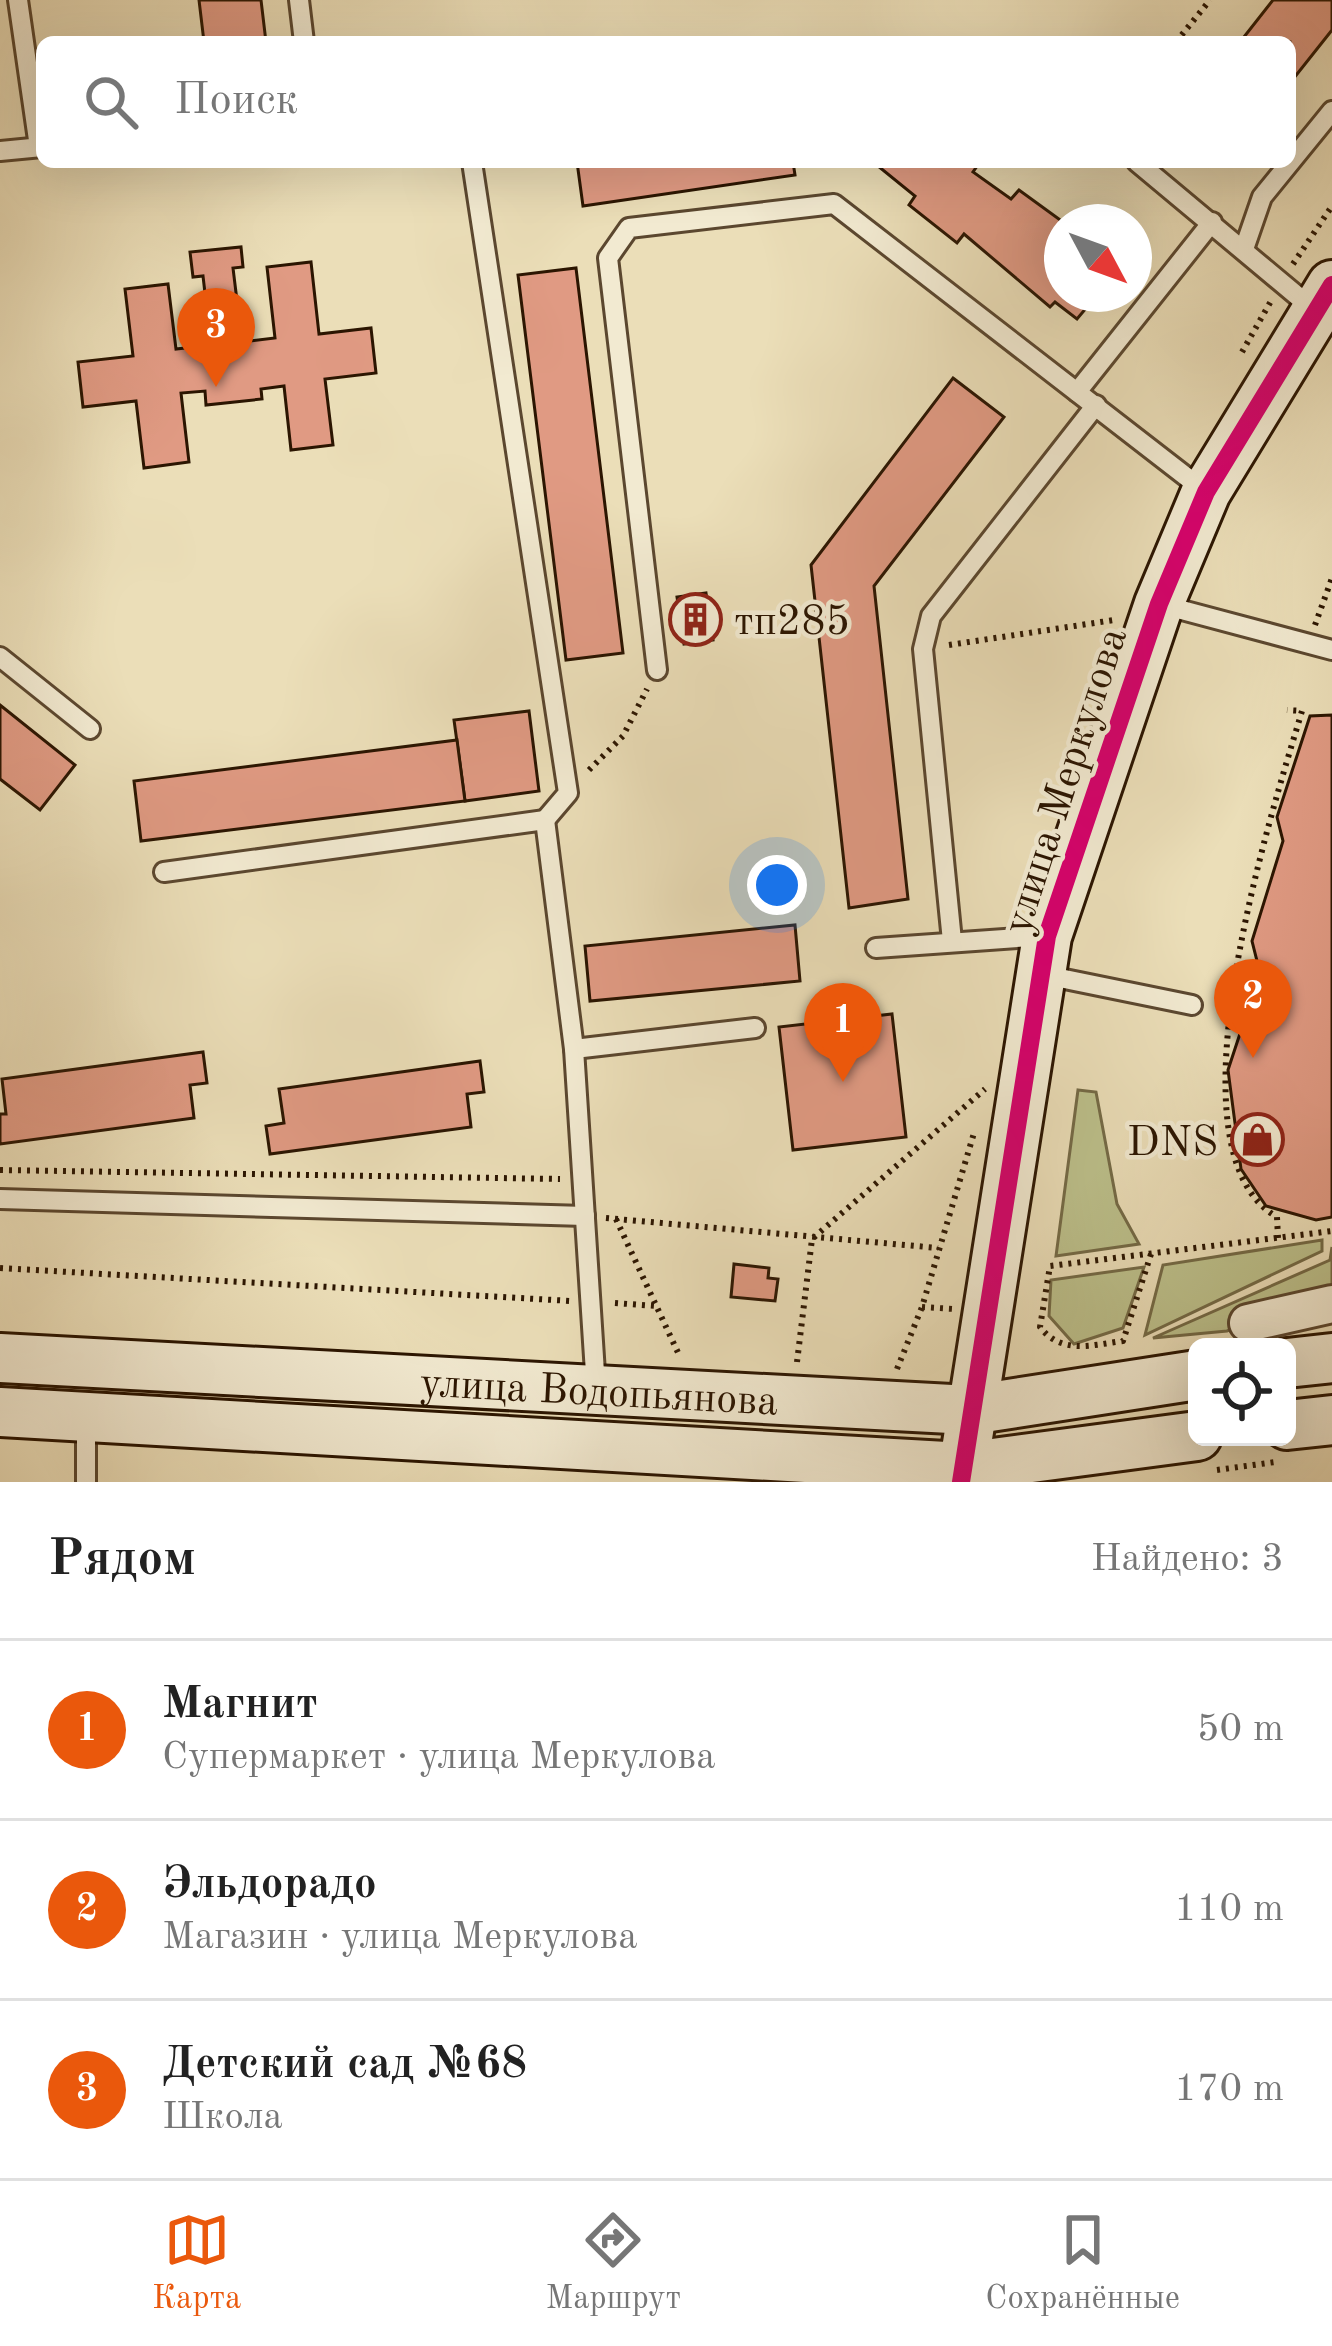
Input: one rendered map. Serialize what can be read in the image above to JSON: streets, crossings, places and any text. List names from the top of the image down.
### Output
{
  "streets": {
    "main road": ["улица Меркулова", "улица Водопьянова"]
  },
  "crossings": [
    ["улица Меркулова", "улица Водопьянова"]
  ],
  "places": {
    "building": ["тп285"],
    "shop": ["DNS"]
  },
  "north": "bottom right",
  "page": {
    "search": "Поиск",
    "pins": ["3", "2", "1"],
    "heading": ["Рядом", "Найдено: 3"],
    "list": [
      {
        "mark": "1",
        "name": "Магнит",
        "note": "Супермаркет · улица Меркулова",
        "value": "50 m"
      },
      {
        "mark": "2",
        "name": "Эльдорадо",
        "note": "Магазин · улица Меркулова",
        "value": "110 m"
      },
      {
        "mark": "3",
        "name": "Детский сад №68",
        "note": "Школа",
        "value": "170 m"
      }
    ],
    "nav": ["Карта", "Маршрут", "Сохранённые"]
  }
}
